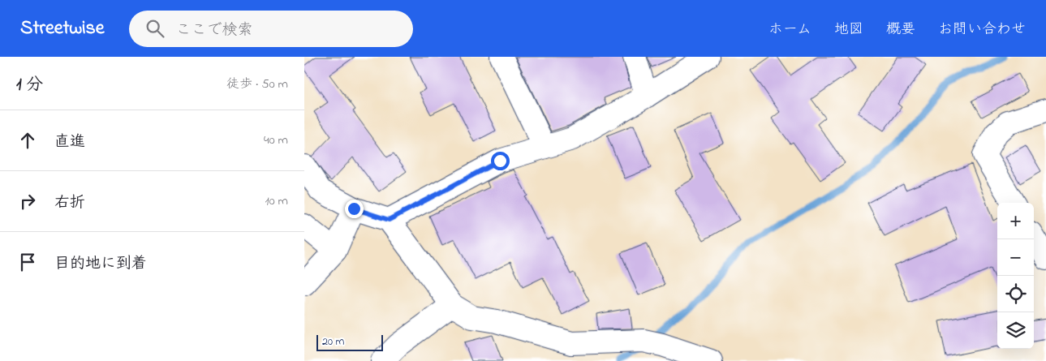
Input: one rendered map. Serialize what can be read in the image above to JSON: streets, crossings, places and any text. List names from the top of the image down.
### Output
{
  "scale_bar": "20 m",
  "page": {
    "header": "Streetwise",
    "search": "ここで検索",
    "nav": [
      "ホーム",
      "地図",
      "概要",
      "お問い合わせ"
    ],
    "heading": ["1 分", "徒歩 · 50 m"],
    "list": [
      ["直進", "40 m"],
      ["右折", "10 m"],
      "目的地に到着"
    ],
    "map_buttons": ["+", "−"],
    "scale": "20 m"
  }
}
